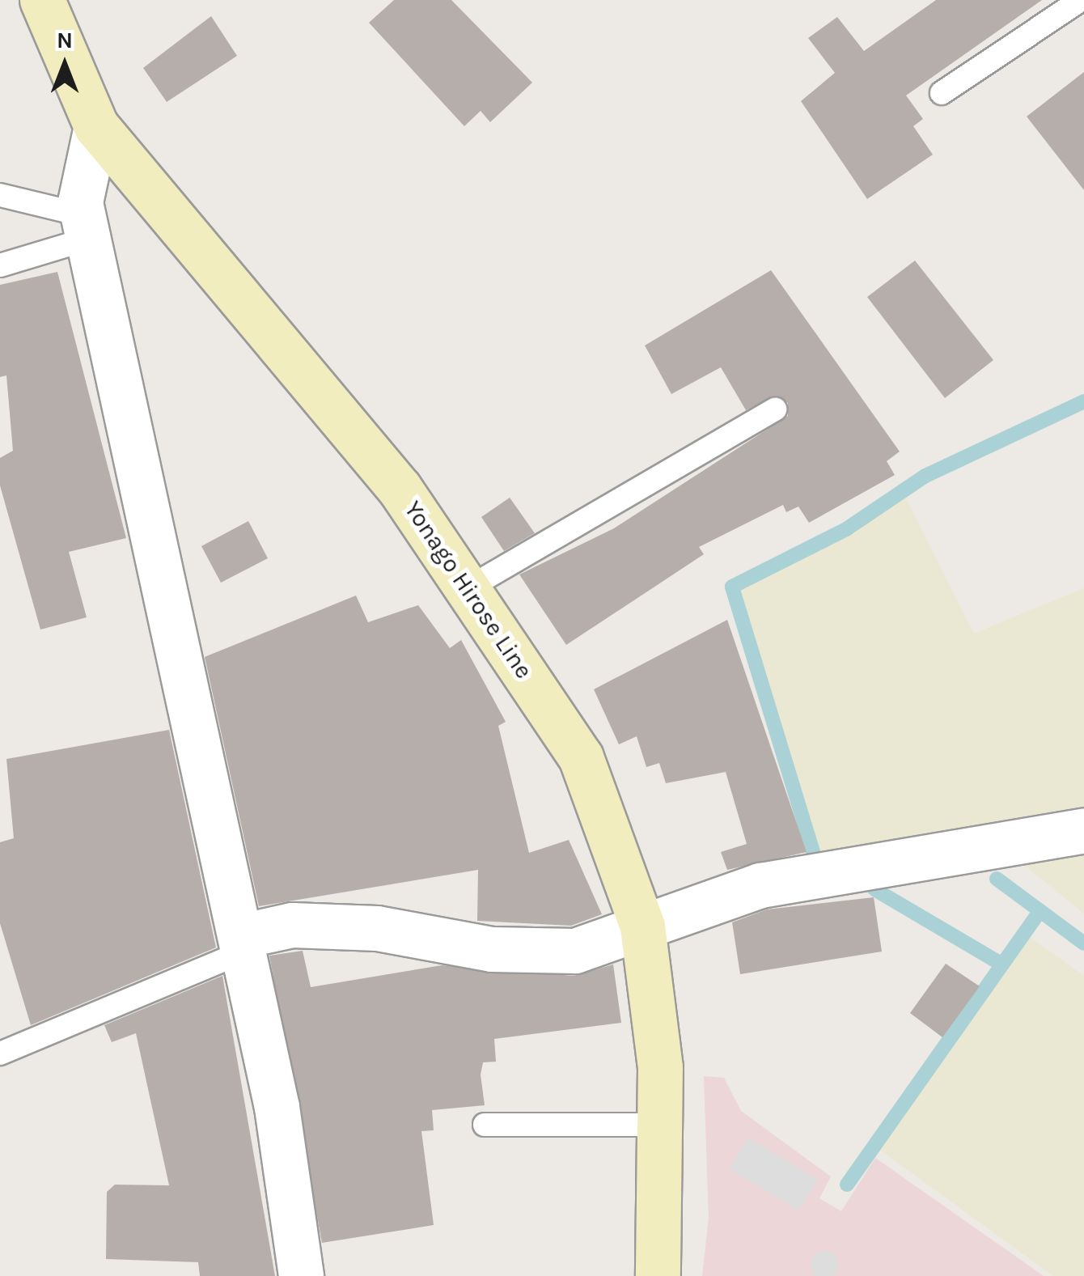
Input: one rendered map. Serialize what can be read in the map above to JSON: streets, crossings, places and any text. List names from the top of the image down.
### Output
{
  "streets": {
    "main road": ["Yonago Hirose Line"]
  },
  "north": "top"
}
